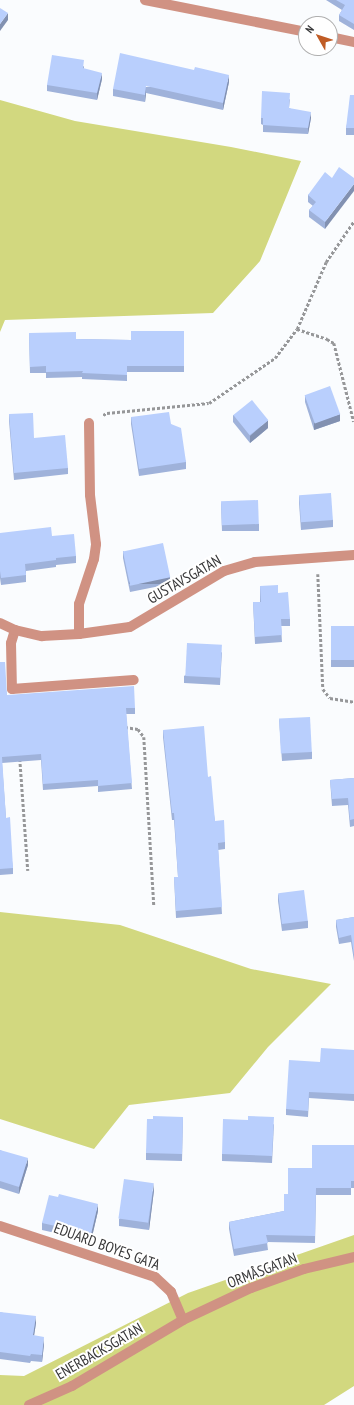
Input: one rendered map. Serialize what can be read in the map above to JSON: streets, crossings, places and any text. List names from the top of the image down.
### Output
{
  "streets": {
    "street": [
      "GUSTAVSGATAN",
      "EDUARD BOYES GATA",
      "ORMÅSGATAN",
      "ENERBACKSGATAN"
    ]
  },
  "crossings": [
    ["EDUARD BOYES GATA", "ORMÅSGATAN"],
    ["EDUARD BOYES GATA", "ENERBACKSGATAN"],
    ["ORMÅSGATAN", "ENERBACKSGATAN"]
  ],
  "north": "top left"
}
